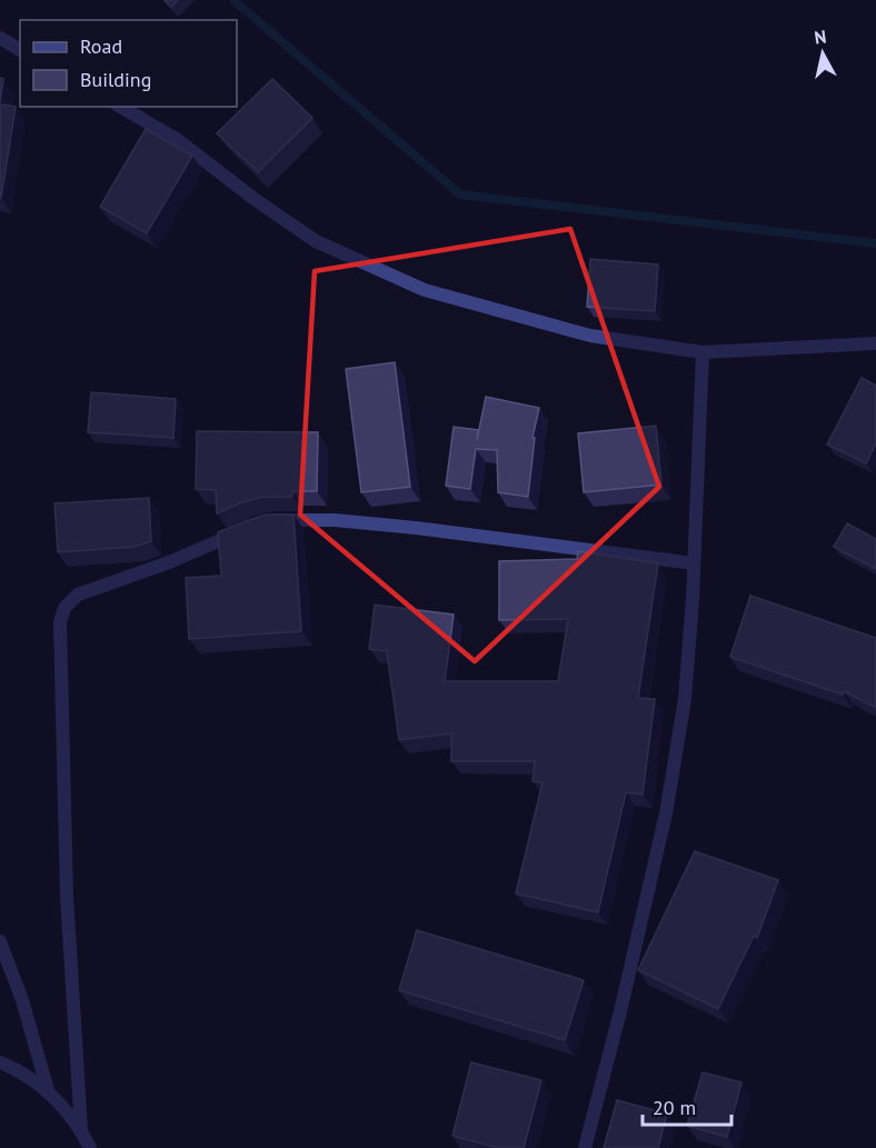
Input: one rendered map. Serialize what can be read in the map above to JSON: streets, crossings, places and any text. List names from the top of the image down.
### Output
{
  "legend": ["Road", "Building"],
  "scale_bar": "20 m",
  "north": "top"
}
